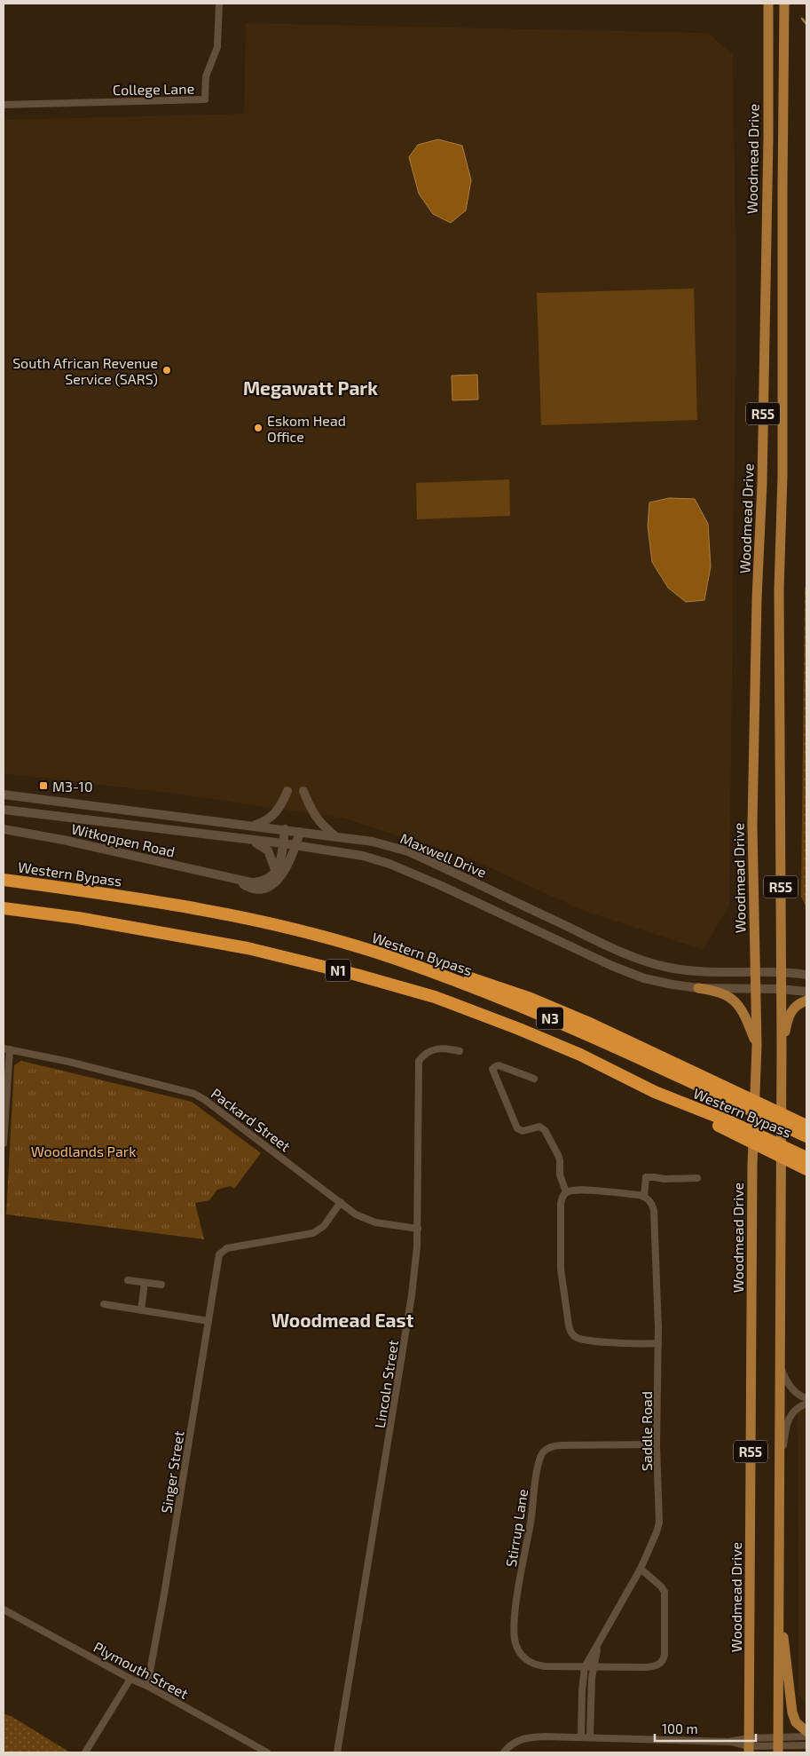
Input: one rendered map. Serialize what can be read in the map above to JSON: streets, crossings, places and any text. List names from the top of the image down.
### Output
{
  "streets": {
    "highway": ["Western Bypass", "N1", "N3"],
    "main road": [
      "Woodmead Drive",
      "R55",
      "Witkoppen Road",
      "Maxwell Drive"
    ],
    "street": [
      "College Lane",
      "Packard Street",
      "Lincoln Street",
      "Saddle Road",
      "Singer Street",
      "Stirrup Lane",
      "Plymouth Street"
    ]
  },
  "crossings": [
    ["Woodmead Drive", "Maxwell Drive"],
    ["Witkoppen Road", "Maxwell Drive"],
    ["Packard Street", "Lincoln Street"],
    ["Packard Street", "Singer Street"],
    ["Saddle Road", "Stirrup Lane"],
    ["Singer Street", "Plymouth Street"]
  ],
  "districts": ["Megawatt Park", "Woodmead East"],
  "parks": ["Woodlands Park"],
  "places": {
    "other": ["South African Revenue Service (SARS)", "Eskom Head Office"],
    "transit": ["M3-10"]
  },
  "scale_bar": "100 m"
}
